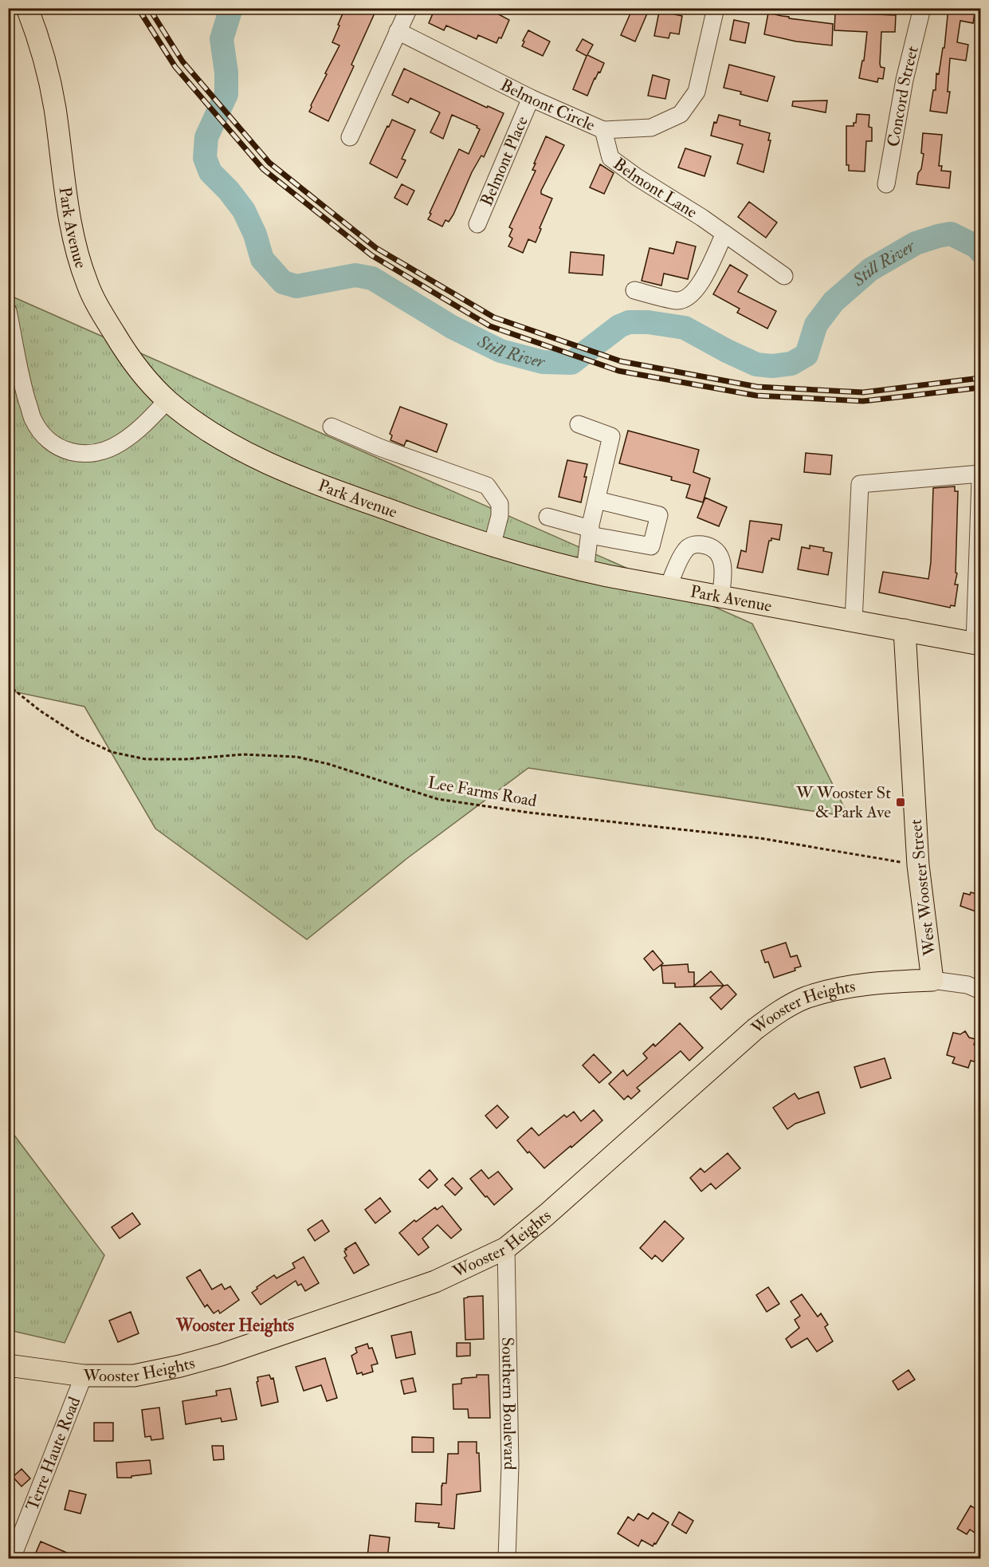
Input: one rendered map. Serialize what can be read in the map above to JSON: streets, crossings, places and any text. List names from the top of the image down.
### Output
{
  "streets": {
    "main road": ["Park Avenue", "West Wooster Street", "Wooster Heights"],
    "street": [
      "Concord Street",
      "Belmont Circle",
      "Belmont Place",
      "Belmont Lane",
      "Southern Boulevard",
      "Terre Haute Road"
    ],
    "path": ["Lee Farms Road"]
  },
  "crossings": [
    ["Belmont Circle", "Belmont Place"],
    ["Belmont Circle", "Belmont Lane"],
    ["Park Avenue", "West Wooster Street"],
    ["Lee Farms Road", "West Wooster Street"],
    ["West Wooster Street", "Wooster Heights"],
    ["Wooster Heights", "Southern Boulevard"],
    ["Wooster Heights", "Terre Haute Road"]
  ],
  "districts": ["Wooster Heights"],
  "water": ["Still River"],
  "places": {
    "transit": ["W Wooster St & Park Ave"]
  }
}
